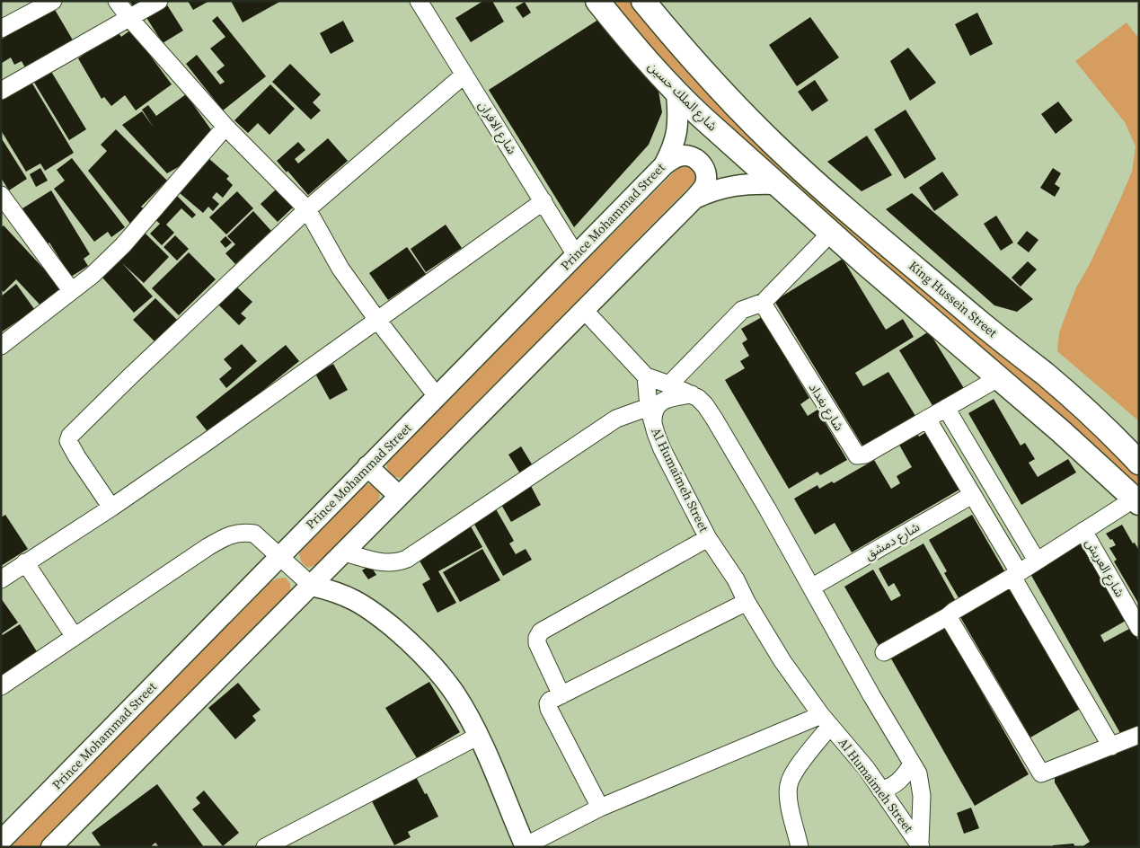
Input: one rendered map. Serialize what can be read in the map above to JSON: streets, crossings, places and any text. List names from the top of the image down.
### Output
{
  "streets": {
    "highway": ["شارع الملك حسين", "King Hussein Street"],
    "main road": ["Prince Mohammad Street"],
    "street": [
      "شارع الافران",
      "شارع بغداد",
      "Al Humaimeh Street",
      "شارع دمشق",
      "شارع العريش"
    ]
  },
  "crossings": [
    ["شارع الملك حسين", "Prince Mohammad Street"],
    ["شارع الافران", "Prince Mohammad Street"],
    ["Al Humaimeh Street", "شارع دمشق"]
  ]
}
